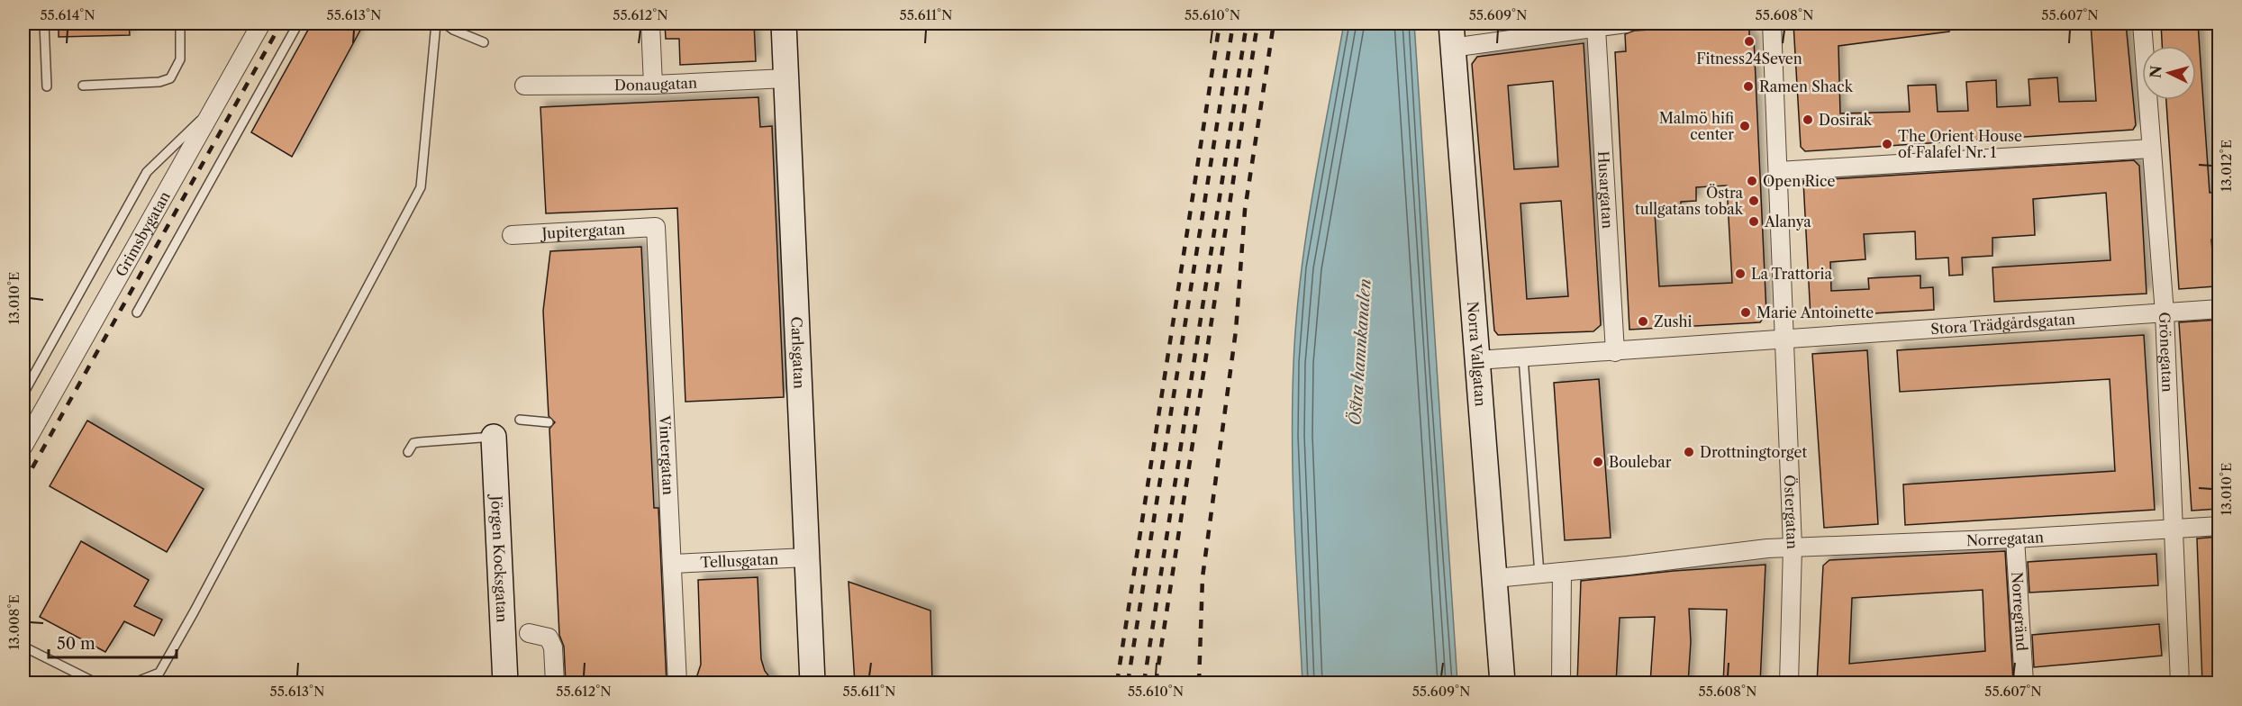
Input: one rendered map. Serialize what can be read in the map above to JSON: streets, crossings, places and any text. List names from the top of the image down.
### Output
{
  "streets": {
    "street": [
      "Donaugatan",
      "Husargatan",
      "Jupitergatan",
      "Grimsbygatan",
      "Stora Trädgårdsgatan",
      "Carlsgatan",
      "Norra Vallgatan",
      "Grönegatan",
      "Vintergatan",
      "Östergatan",
      "Norregatan",
      "Jörgen Kocksgatan",
      "Tellusgatan",
      "Norregränd"
    ]
  },
  "crossings": [
    ["Donaugatan", "Carlsgatan"],
    ["Jupitergatan", "Vintergatan"],
    ["Stora Trädgårdsgatan", "Grönegatan"],
    ["Stora Trädgårdsgatan", "Östergatan"],
    ["Carlsgatan", "Tellusgatan"],
    ["Grönegatan", "Norregatan"],
    ["Vintergatan", "Tellusgatan"],
    ["Östergatan", "Norregatan"],
    ["Norregatan", "Norregränd"]
  ],
  "water": ["Östra hamnkanalen"],
  "places": [
    "Fitness24Seven",
    "Ramen Shack",
    "Dosirak",
    "Malmö hifi center",
    "The Orient House of Falafel Nr. 1",
    "Open Rice",
    "Östra tullgatans tobak",
    "Alanya",
    "La Trattoria",
    "Marie Antoinette",
    "Zushi",
    "Drottningtorget",
    "Boulebar"
  ],
  "scale_bar": "50 m",
  "north": "left",
  "coordinates": [
    "55.614°N",
    "55.613°N",
    "55.612°N",
    "55.611°N",
    "55.610°N",
    "55.609°N",
    "55.608°N",
    "55.607°N",
    "13.012°E",
    "13.010°E",
    "13.008°E"
  ]
}
